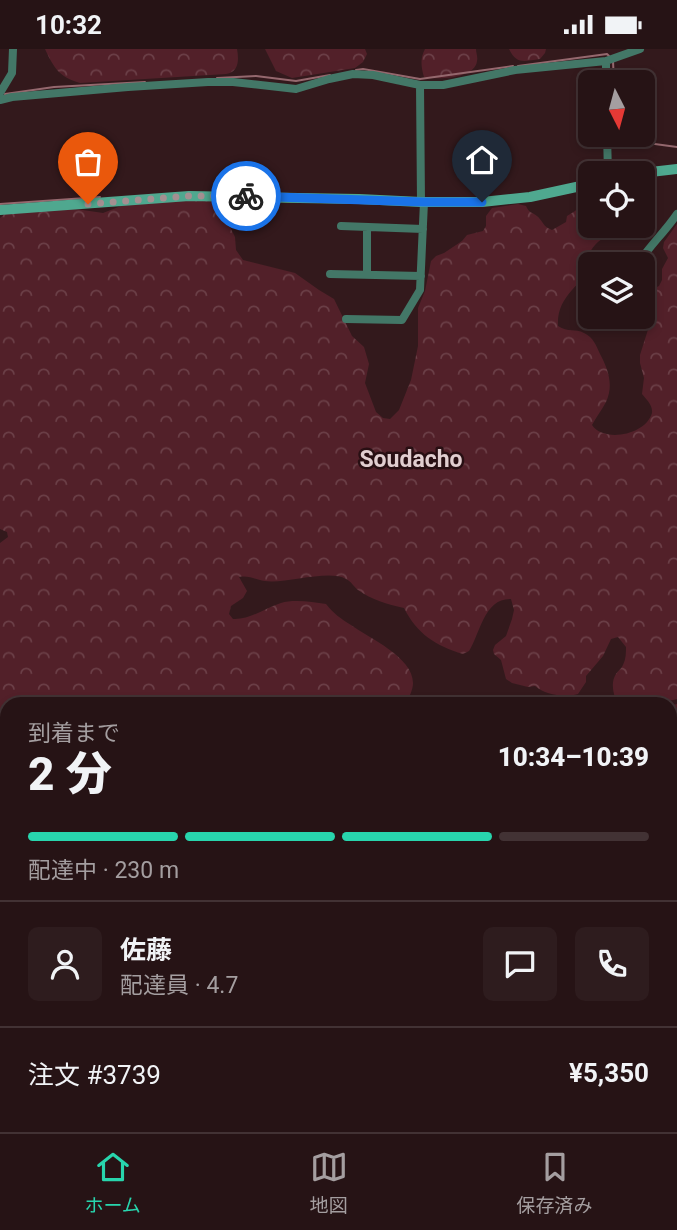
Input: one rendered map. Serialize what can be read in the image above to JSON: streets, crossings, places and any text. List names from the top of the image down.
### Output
{
  "districts": ["Soudacho"],
  "north": "bottom",
  "page": {
    "status": "10:32",
    "heading": ["2 分", "到着まで", "10:34–10:39"],
    "panel": [
      "佐藤",
      "配達員 · 4.7",
      "注文 #3739",
      "¥5,350"
    ],
    "bar": "配達中 · 230 m",
    "tabs": ["ホーム", "地図", "保存済み"]
  }
}
